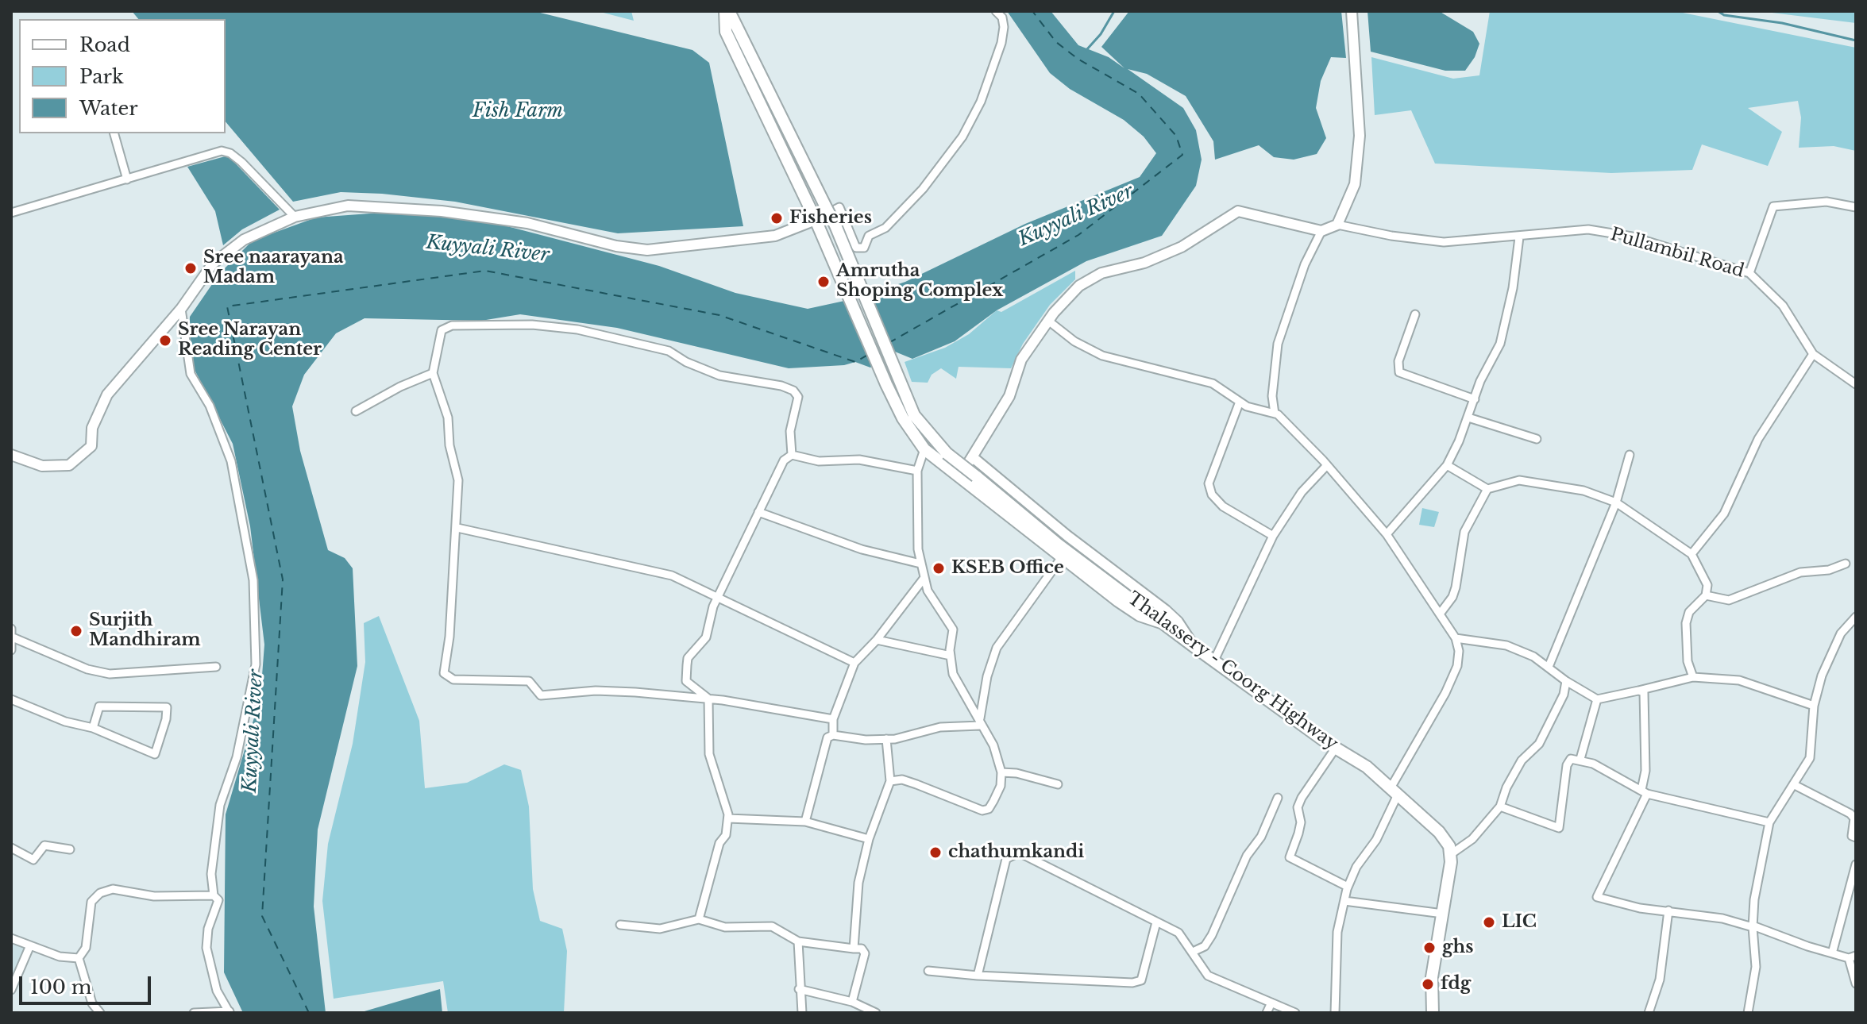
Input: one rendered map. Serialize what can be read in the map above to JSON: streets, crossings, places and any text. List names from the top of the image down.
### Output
{
  "streets": {
    "main road": ["Thalassery - Coorg Highway"],
    "street": ["Pullambil Road"]
  },
  "water": ["Fish Farm", "Kuyyali River"],
  "places": [
    "Fisheries",
    "Sree naarayana Madam",
    "Amrutha Shoping Complex",
    "Sree Narayan Reading Center",
    "KSEB Office",
    "Surjith Mandhiram",
    "chathumkandi",
    "LIC",
    "ghs",
    "fdg"
  ],
  "legend": ["Road", "Park", "Water"],
  "scale_bar": "100 m"
}
